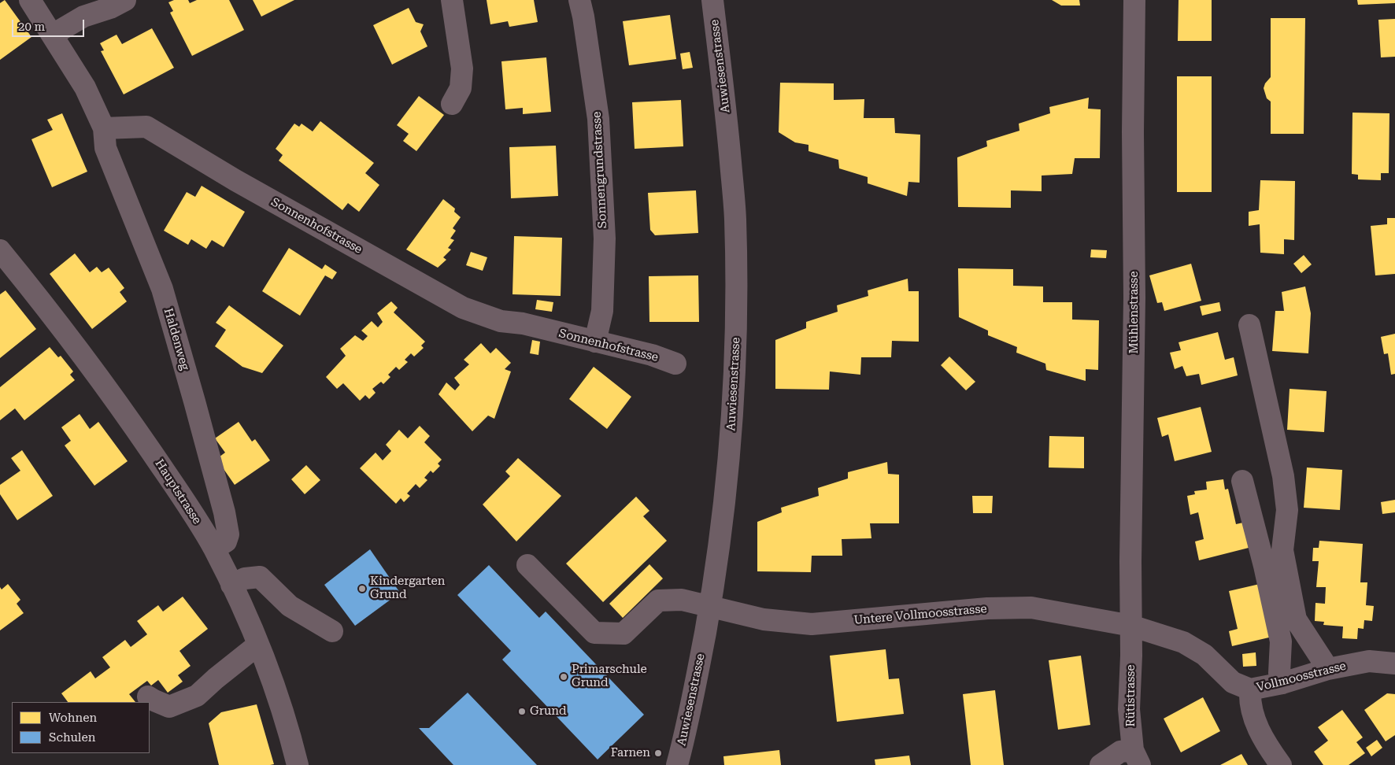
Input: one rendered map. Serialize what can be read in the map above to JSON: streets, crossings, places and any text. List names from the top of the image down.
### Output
{
  "streets": {
    "street": [
      "Auwiesenstrasse",
      "Sonnengrundstrasse",
      "Sonnenhofstrasse",
      "Mühlenstrasse",
      "Haldenweg",
      "Hauptstrasse",
      "Untere Vollmoosstrasse",
      "Vollmoosstrasse",
      "Rütistrasse"
    ]
  },
  "crossings": [
    ["Auwiesenstrasse", "Untere Vollmoosstrasse"],
    ["Sonnengrundstrasse", "Sonnenhofstrasse"],
    ["Sonnenhofstrasse", "Haldenweg"],
    ["Mühlenstrasse", "Untere Vollmoosstrasse"],
    ["Mühlenstrasse", "Vollmoosstrasse"],
    ["Mühlenstrasse", "Rütistrasse"],
    ["Haldenweg", "Hauptstrasse"],
    ["Untere Vollmoosstrasse", "Vollmoosstrasse"],
    ["Untere Vollmoosstrasse", "Rütistrasse"],
    ["Vollmoosstrasse", "Rütistrasse"]
  ],
  "places": [
    "Kindergarten Grund",
    "Primarschule Grund",
    "Grund",
    "Farnen"
  ],
  "legend": ["Wohnen", "Schulen"],
  "scale_bar": "20 m"
}
